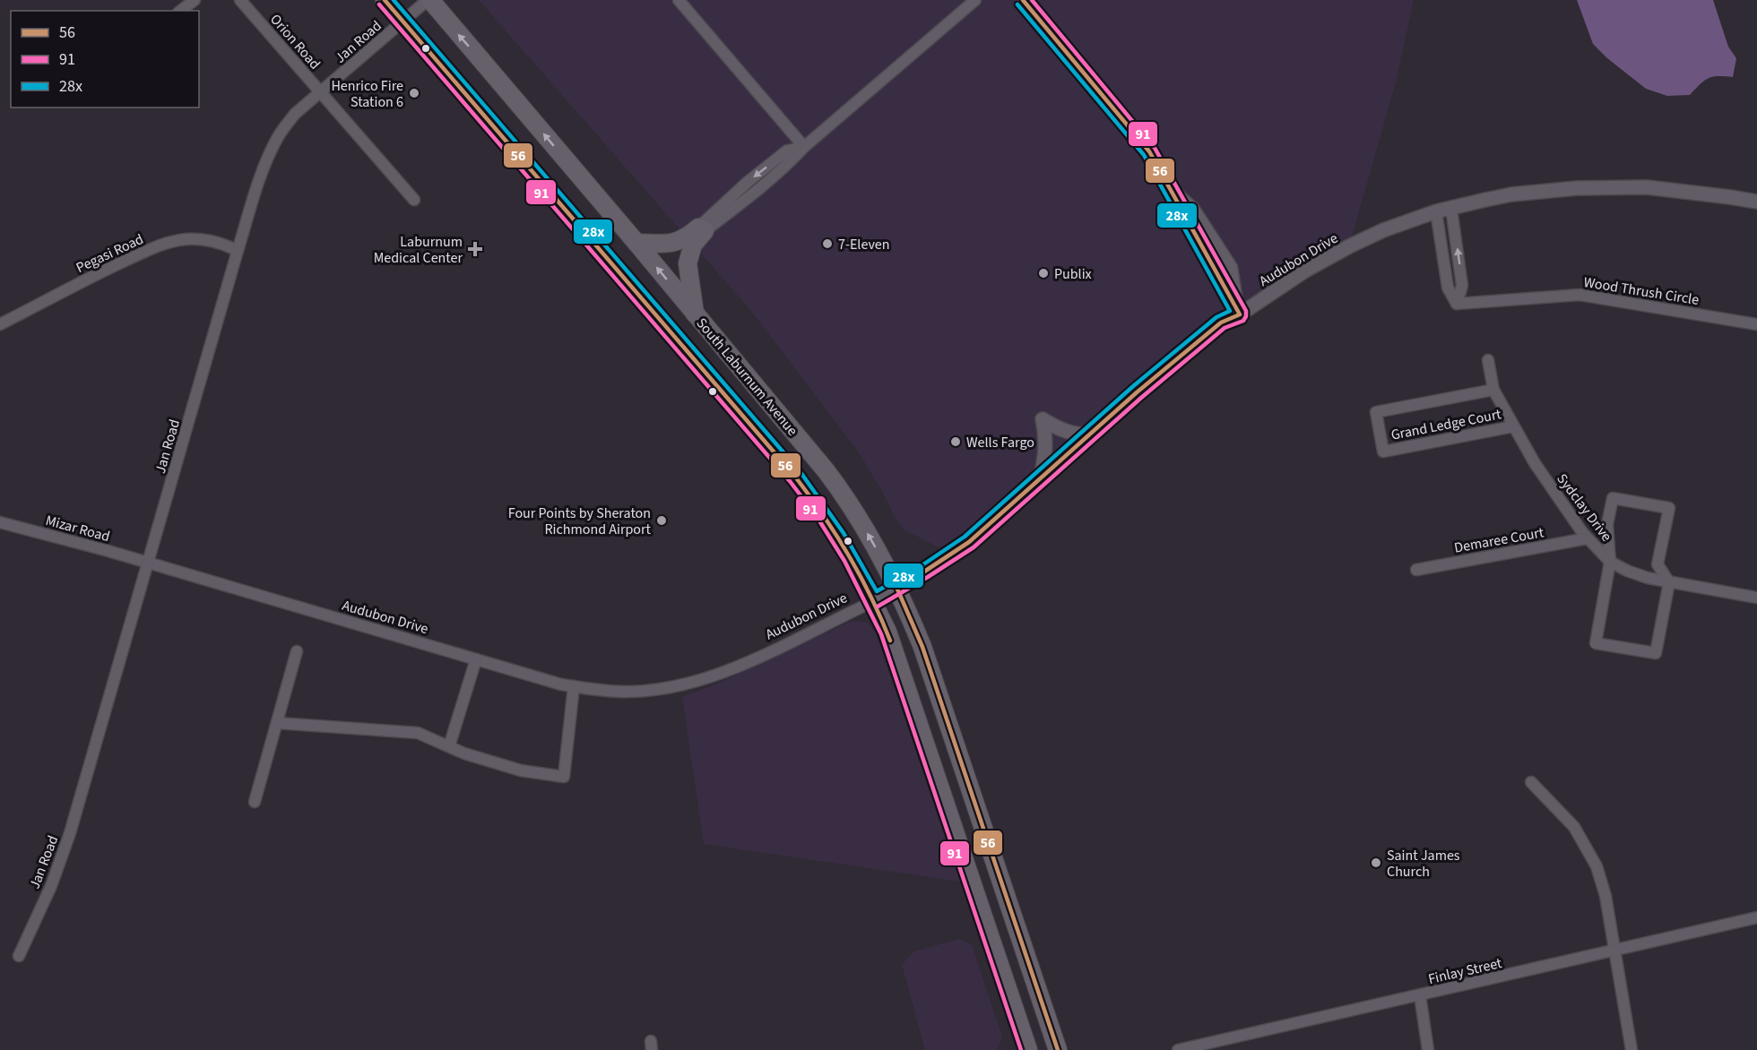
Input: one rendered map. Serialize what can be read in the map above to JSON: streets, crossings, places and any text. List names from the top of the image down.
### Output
{
  "streets": {
    "main road": ["South Laburnum Avenue"],
    "street": [
      "Orion Road",
      "Jan Road",
      "Pegasi Road",
      "Audubon Drive",
      "Wood Thrush Circle",
      "Grand Ledge Court",
      "Sydclay Drive",
      "Mizar Road",
      "Demaree Court",
      "Finlay Street"
    ]
  },
  "crossings": [
    ["Orion Road", "Jan Road"],
    ["Jan Road", "Pegasi Road"],
    ["Jan Road", "Audubon Drive"],
    ["Jan Road", "South Laburnum Avenue"],
    ["Jan Road", "Mizar Road"],
    ["Audubon Drive", "South Laburnum Avenue"],
    ["Audubon Drive", "Mizar Road"],
    ["Grand Ledge Court", "Sydclay Drive"],
    ["Sydclay Drive", "Demaree Court"]
  ],
  "places": {
    "other": [
      "Henrico Fire Station 6",
      "7-Eleven",
      "Publix",
      "Wells Fargo",
      "Four Points by Sheraton Richmond Airport",
      "Saint James Church"
    ],
    "health": ["Laburnum Medical Center"]
  },
  "lines": ["transit line 56", "transit line 91", "transit line 28x"],
  "legend": ["56", "91", "28x"]
}
